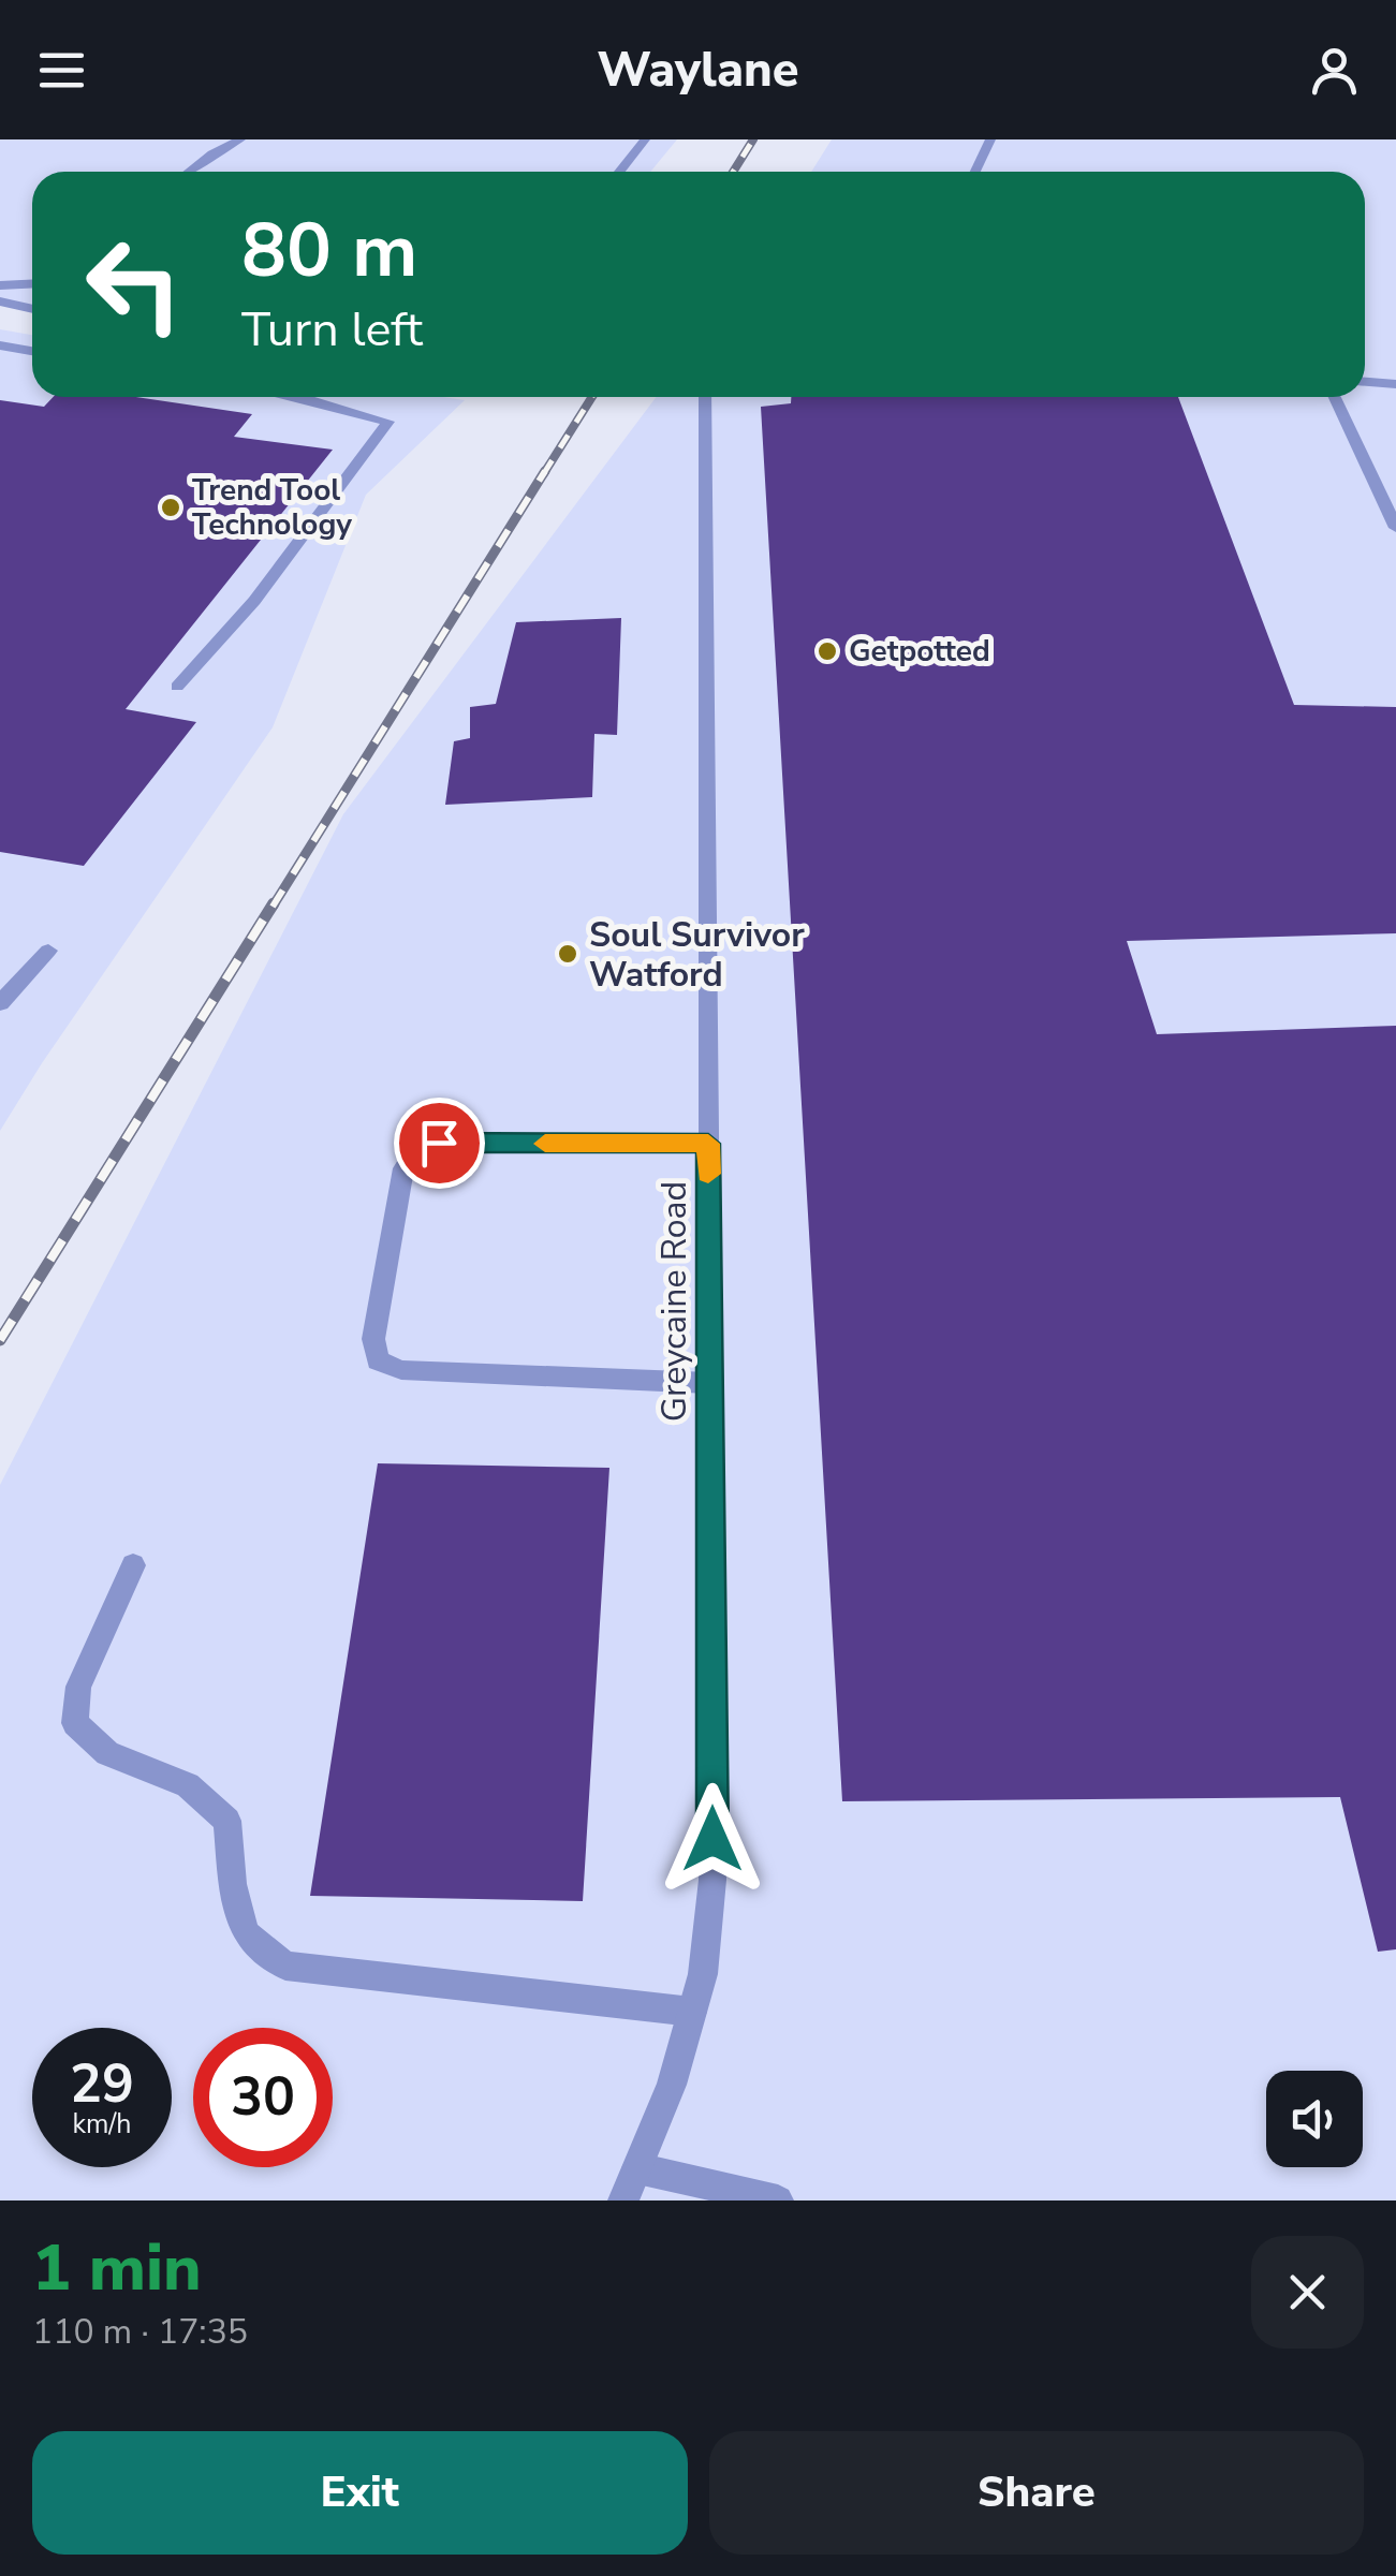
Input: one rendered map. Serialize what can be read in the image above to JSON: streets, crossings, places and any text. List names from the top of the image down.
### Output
{
  "streets": {
    "street": ["Greycaine Road"]
  },
  "places": ["Trend Tool Technology", "Getpotted", "Soul Survivor Watford"],
  "page": {
    "header": "Waylane",
    "turn": ["80 m", "Turn left"],
    "speed": "29 km/h",
    "limit": "30",
    "heading": ["1 min", "110 m · 17:35"],
    "buttons": ["Exit", "Share"]
  }
}
